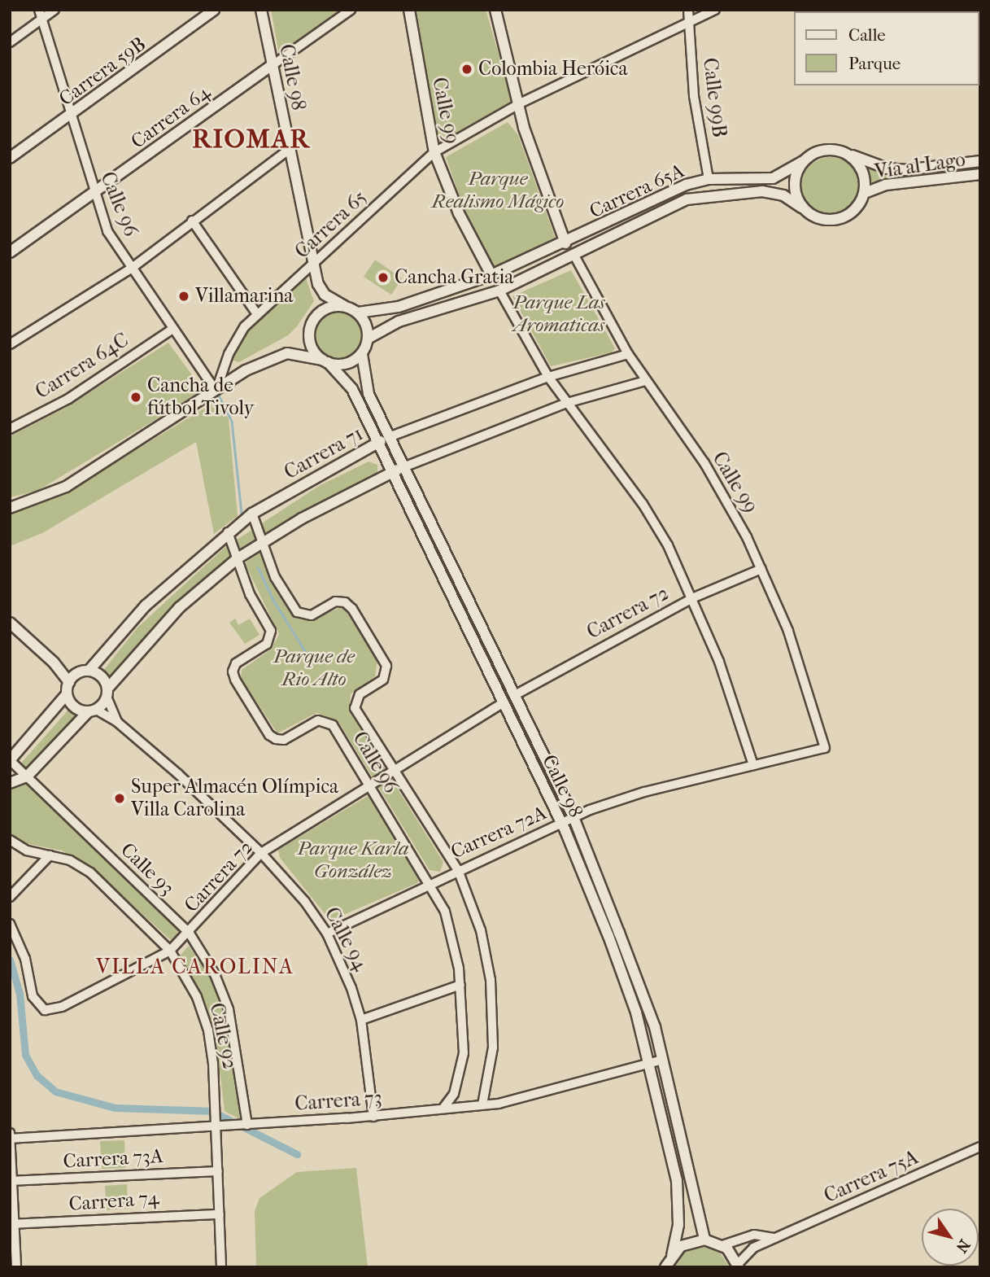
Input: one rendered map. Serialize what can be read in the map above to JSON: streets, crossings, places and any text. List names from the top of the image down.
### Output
{
  "streets": {
    "street": [
      "Carrera 59B",
      "Calle 98",
      "Calle 99B",
      "Calle 99",
      "Carrera 64",
      "Vía al Lago",
      "Carrera 65A",
      "Calle 96",
      "Carrera 65",
      "Carrera 64C",
      "Carrera 71",
      "Carrera 72",
      "Carrera 72A",
      "Calle 93",
      "Calle 94",
      "Calle 92",
      "Carrera 73",
      "Carrera 73A",
      "Carrera 75A",
      "Carrera 74"
    ]
  },
  "crossings": [
    ["Carrera 59B", "Calle 96"],
    ["Calle 98", "Carrera 64"],
    ["Calle 98", "Carrera 65A"],
    ["Calle 98", "Carrera 65"],
    ["Calle 98", "Carrera 71"],
    ["Calle 98", "Carrera 72"],
    ["Calle 98", "Carrera 72A"],
    ["Calle 98", "Carrera 73"],
    ["Calle 99B", "Carrera 65A"],
    ["Calle 99B", "Carrera 65"],
    ["Calle 99", "Carrera 65A"],
    ["Calle 99", "Carrera 65"],
    ["Calle 99", "Carrera 71"],
    ["Calle 99", "Carrera 72"],
    ["Calle 99", "Carrera 72A"],
    ["Carrera 64", "Calle 96"],
    ["Vía al Lago", "Carrera 65A"],
    ["Calle 96", "Carrera 65"],
    ["Calle 96", "Carrera 64C"],
    ["Calle 96", "Carrera 71"],
    ["Calle 96", "Carrera 72"],
    ["Calle 96", "Carrera 72A"],
    ["Calle 96", "Carrera 73"],
    ["Carrera 71", "Calle 94"],
    ["Carrera 72", "Calle 93"],
    ["Carrera 72", "Calle 94"],
    ["Carrera 72", "Calle 92"],
    ["Carrera 72A", "Calle 94"],
    ["Calle 93", "Carrera 73"],
    ["Calle 94", "Carrera 73"],
    ["Calle 92", "Carrera 73"],
    ["Calle 92", "Carrera 73A"],
    ["Calle 92", "Carrera 74"]
  ],
  "districts": ["RIOMAR", "VILLA CAROLINA"],
  "parks": [
    "Parque Realismo Mágico",
    "Parque Las Aromaticas",
    "Parque de Rio Alto",
    "Parque Karla González"
  ],
  "places": [
    "Colombia Heróica",
    "Cancha Gratia",
    "Villamarina",
    "Cancha de fútbol Tivoly",
    "Super Almacén Olímpica Villa Carolina"
  ],
  "legend": ["Calle", "Parque"],
  "north": "bottom right"
}
